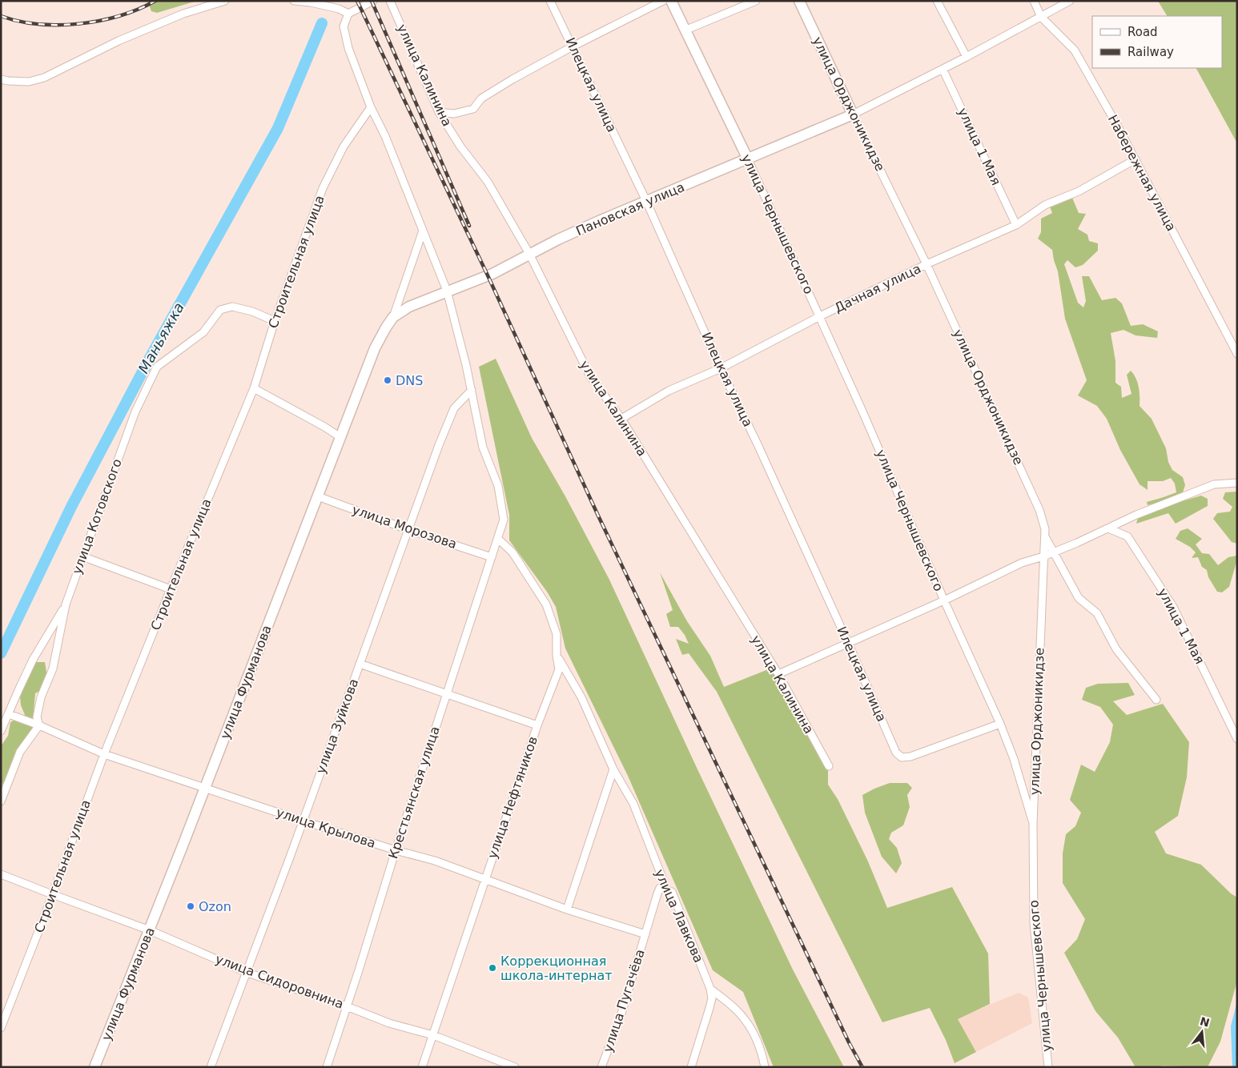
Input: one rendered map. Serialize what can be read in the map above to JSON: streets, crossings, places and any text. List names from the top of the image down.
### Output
{
  "streets": {
    "main road": [
      "улица Орджоникидзе",
      "Пановская улица",
      "улица Чернышевского",
      "улица Фурманова"
    ],
    "street": [
      "улица Калинина",
      "Илецкая улица",
      "улица 1 Мая",
      "Набережная улица",
      "Строительная улица",
      "Дачная улица",
      "улица Котовского",
      "улица Морозова",
      "улица Зуйкова",
      "Крестьянская улица",
      "улица Нефтяников",
      "улица Крылова",
      "улица Лавкова",
      "улица Сидоровнина",
      "улица Пугачёва"
    ]
  },
  "crossings": [
    ["улица Калинина", "Пановская улица"],
    ["улица Калинина", "Дачная улица"],
    ["Илецкая улица", "Пановская улица"],
    ["Илецкая улица", "улица Чернышевского"],
    ["Илецкая улица", "Дачная улица"],
    ["улица Орджоникидзе", "Пановская улица"],
    ["улица Орджоникидзе", "улица Чернышевского"],
    ["улица Орджоникидзе", "Дачная улица"],
    ["улица 1 Мая", "Дачная улица"],
    ["Набережная улица", "Дачная улица"],
    ["Пановская улица", "улица Чернышевского"],
    ["Пановская улица", "улица Фурманова"],
    ["улица Чернышевского", "Дачная улица"],
    ["Строительная улица", "улица Котовского"],
    ["Строительная улица", "улица Крылова"],
    ["Строительная улица", "улица Сидоровнина"],
    ["улица Котовского", "улица Крылова"],
    ["улица Морозова", "улица Фурманова"],
    ["улица Морозова", "улица Зуйкова"],
    ["улица Морозова", "Крестьянская улица"],
    ["улица Фурманова", "улица Крылова"],
    ["улица Фурманова", "улица Сидоровнина"],
    ["улица Зуйкова", "Крестьянская улица"],
    ["улица Зуйкова", "улица Крылова"],
    ["улица Зуйкова", "улица Сидоровнина"],
    ["Крестьянская улица", "улица Нефтяников"],
    ["Крестьянская улица", "улица Крылова"],
    ["Крестьянская улица", "улица Сидоровнина"],
    ["улица Нефтяников", "улица Крылова"],
    ["улица Нефтяников", "улица Лавкова"],
    ["улица Нефтяников", "улица Сидоровнина"],
    ["улица Крылова", "улица Пугачёва"],
    ["улица Лавкова", "улица Пугачёва"]
  ],
  "water": ["Маньяжка"],
  "places": ["DNS", "Ozon", "Коррекционная школа-интернат"],
  "legend": ["Road", "Railway"],
  "north": "top"
}
